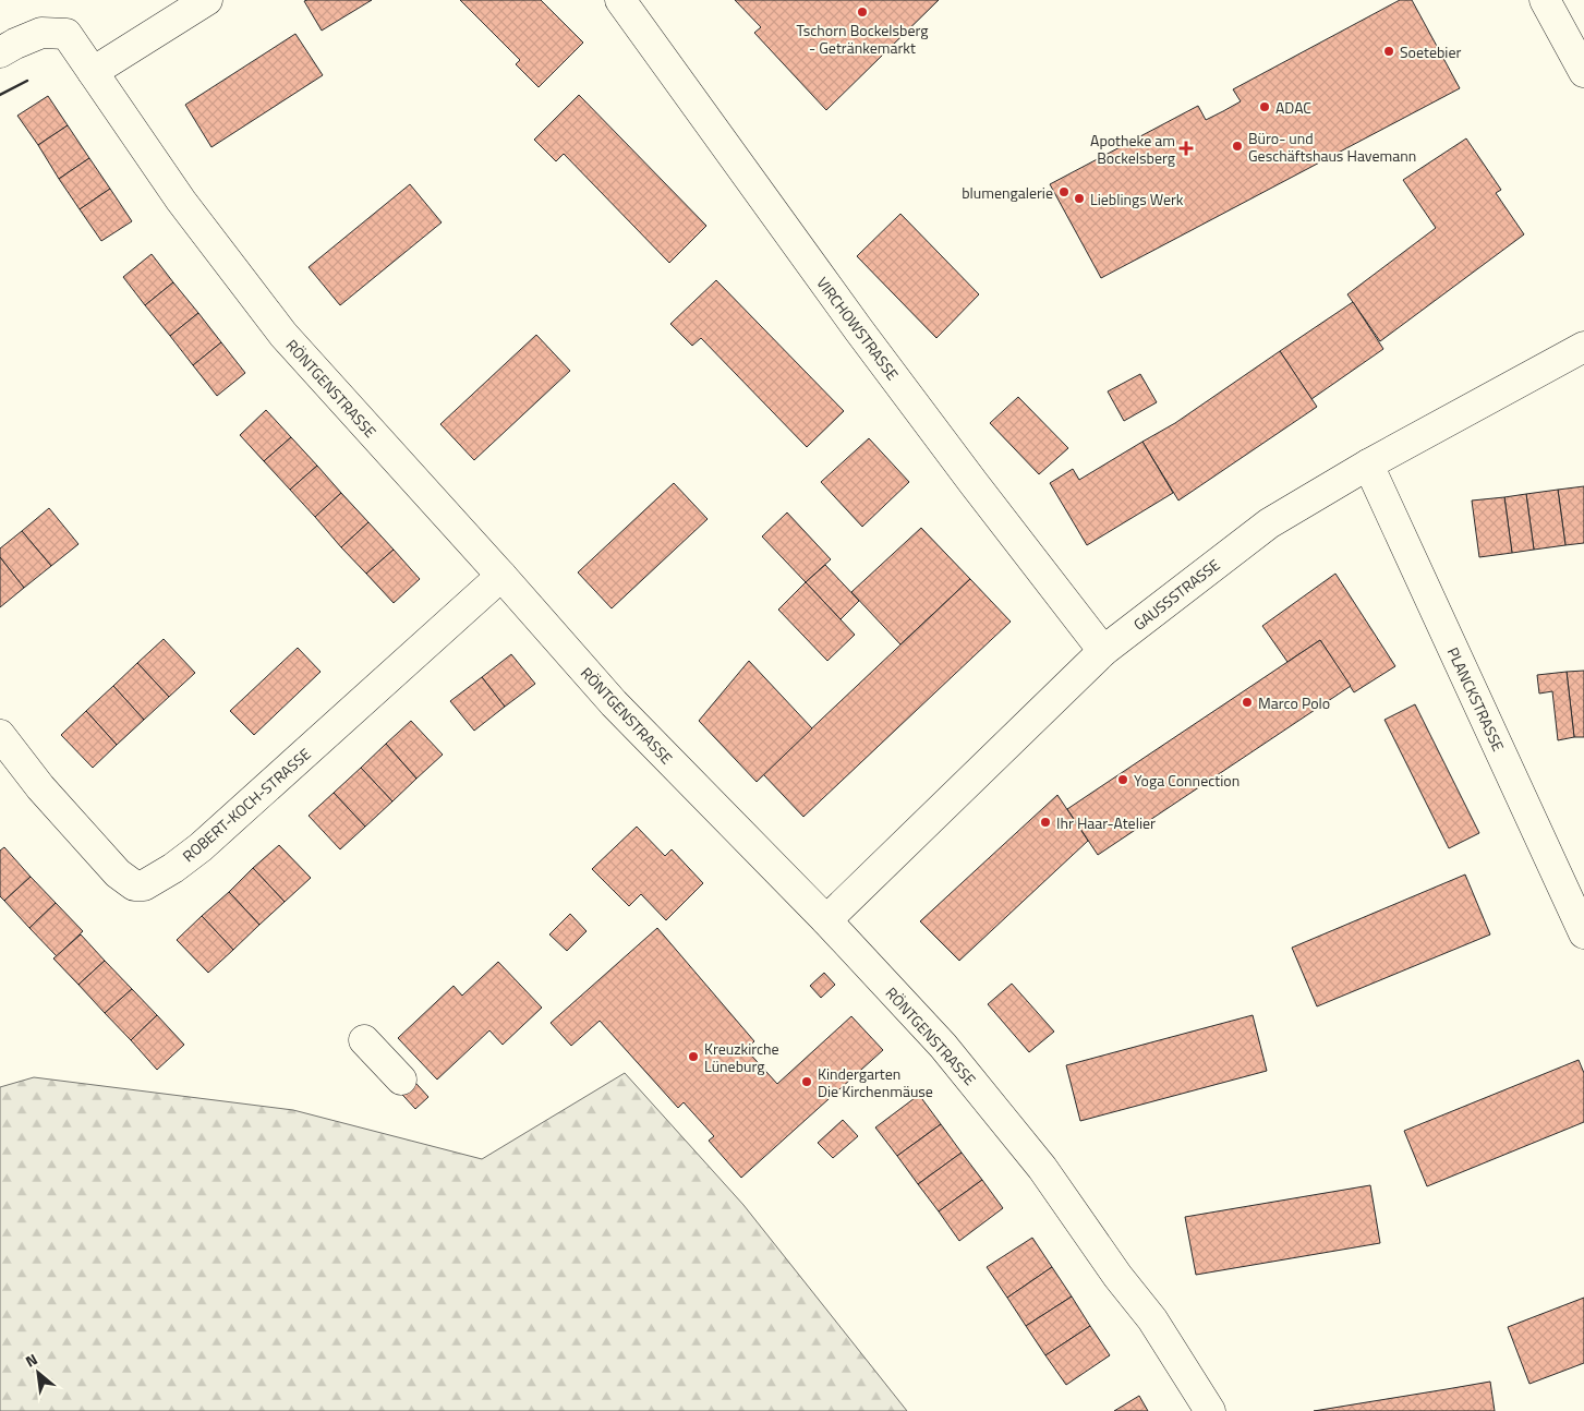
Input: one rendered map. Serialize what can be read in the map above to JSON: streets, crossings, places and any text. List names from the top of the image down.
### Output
{
  "streets": {
    "street": [
      "VIRCHOWSTRASSE",
      "RÖNTGENSTRASSE",
      "GAUSSSTRASSE",
      "PLANCKSTRASSE",
      "ROBERT-KOCH-STRASSE"
    ]
  },
  "crossings": [
    ["VIRCHOWSTRASSE", "GAUSSSTRASSE"],
    ["RÖNTGENSTRASSE", "GAUSSSTRASSE"],
    ["RÖNTGENSTRASSE", "ROBERT-KOCH-STRASSE"],
    ["GAUSSSTRASSE", "PLANCKSTRASSE"]
  ],
  "places": {
    "other": [
      "Tschorn Bockelsberg - Getränkemarkt",
      "Soetebier",
      "ADAC",
      "Büro- und Geschäftshaus Havemann",
      "blumengalerie",
      "Lieblings Werk",
      "Marco Polo",
      "Yoga Connection",
      "Ihr Haar-Atelier",
      "Kreuzkirche Lüneburg",
      "Kindergarten Die Kirchenmäuse"
    ],
    "health": ["Apotheke am Bockelsberg"]
  },
  "north": "top left"
}
